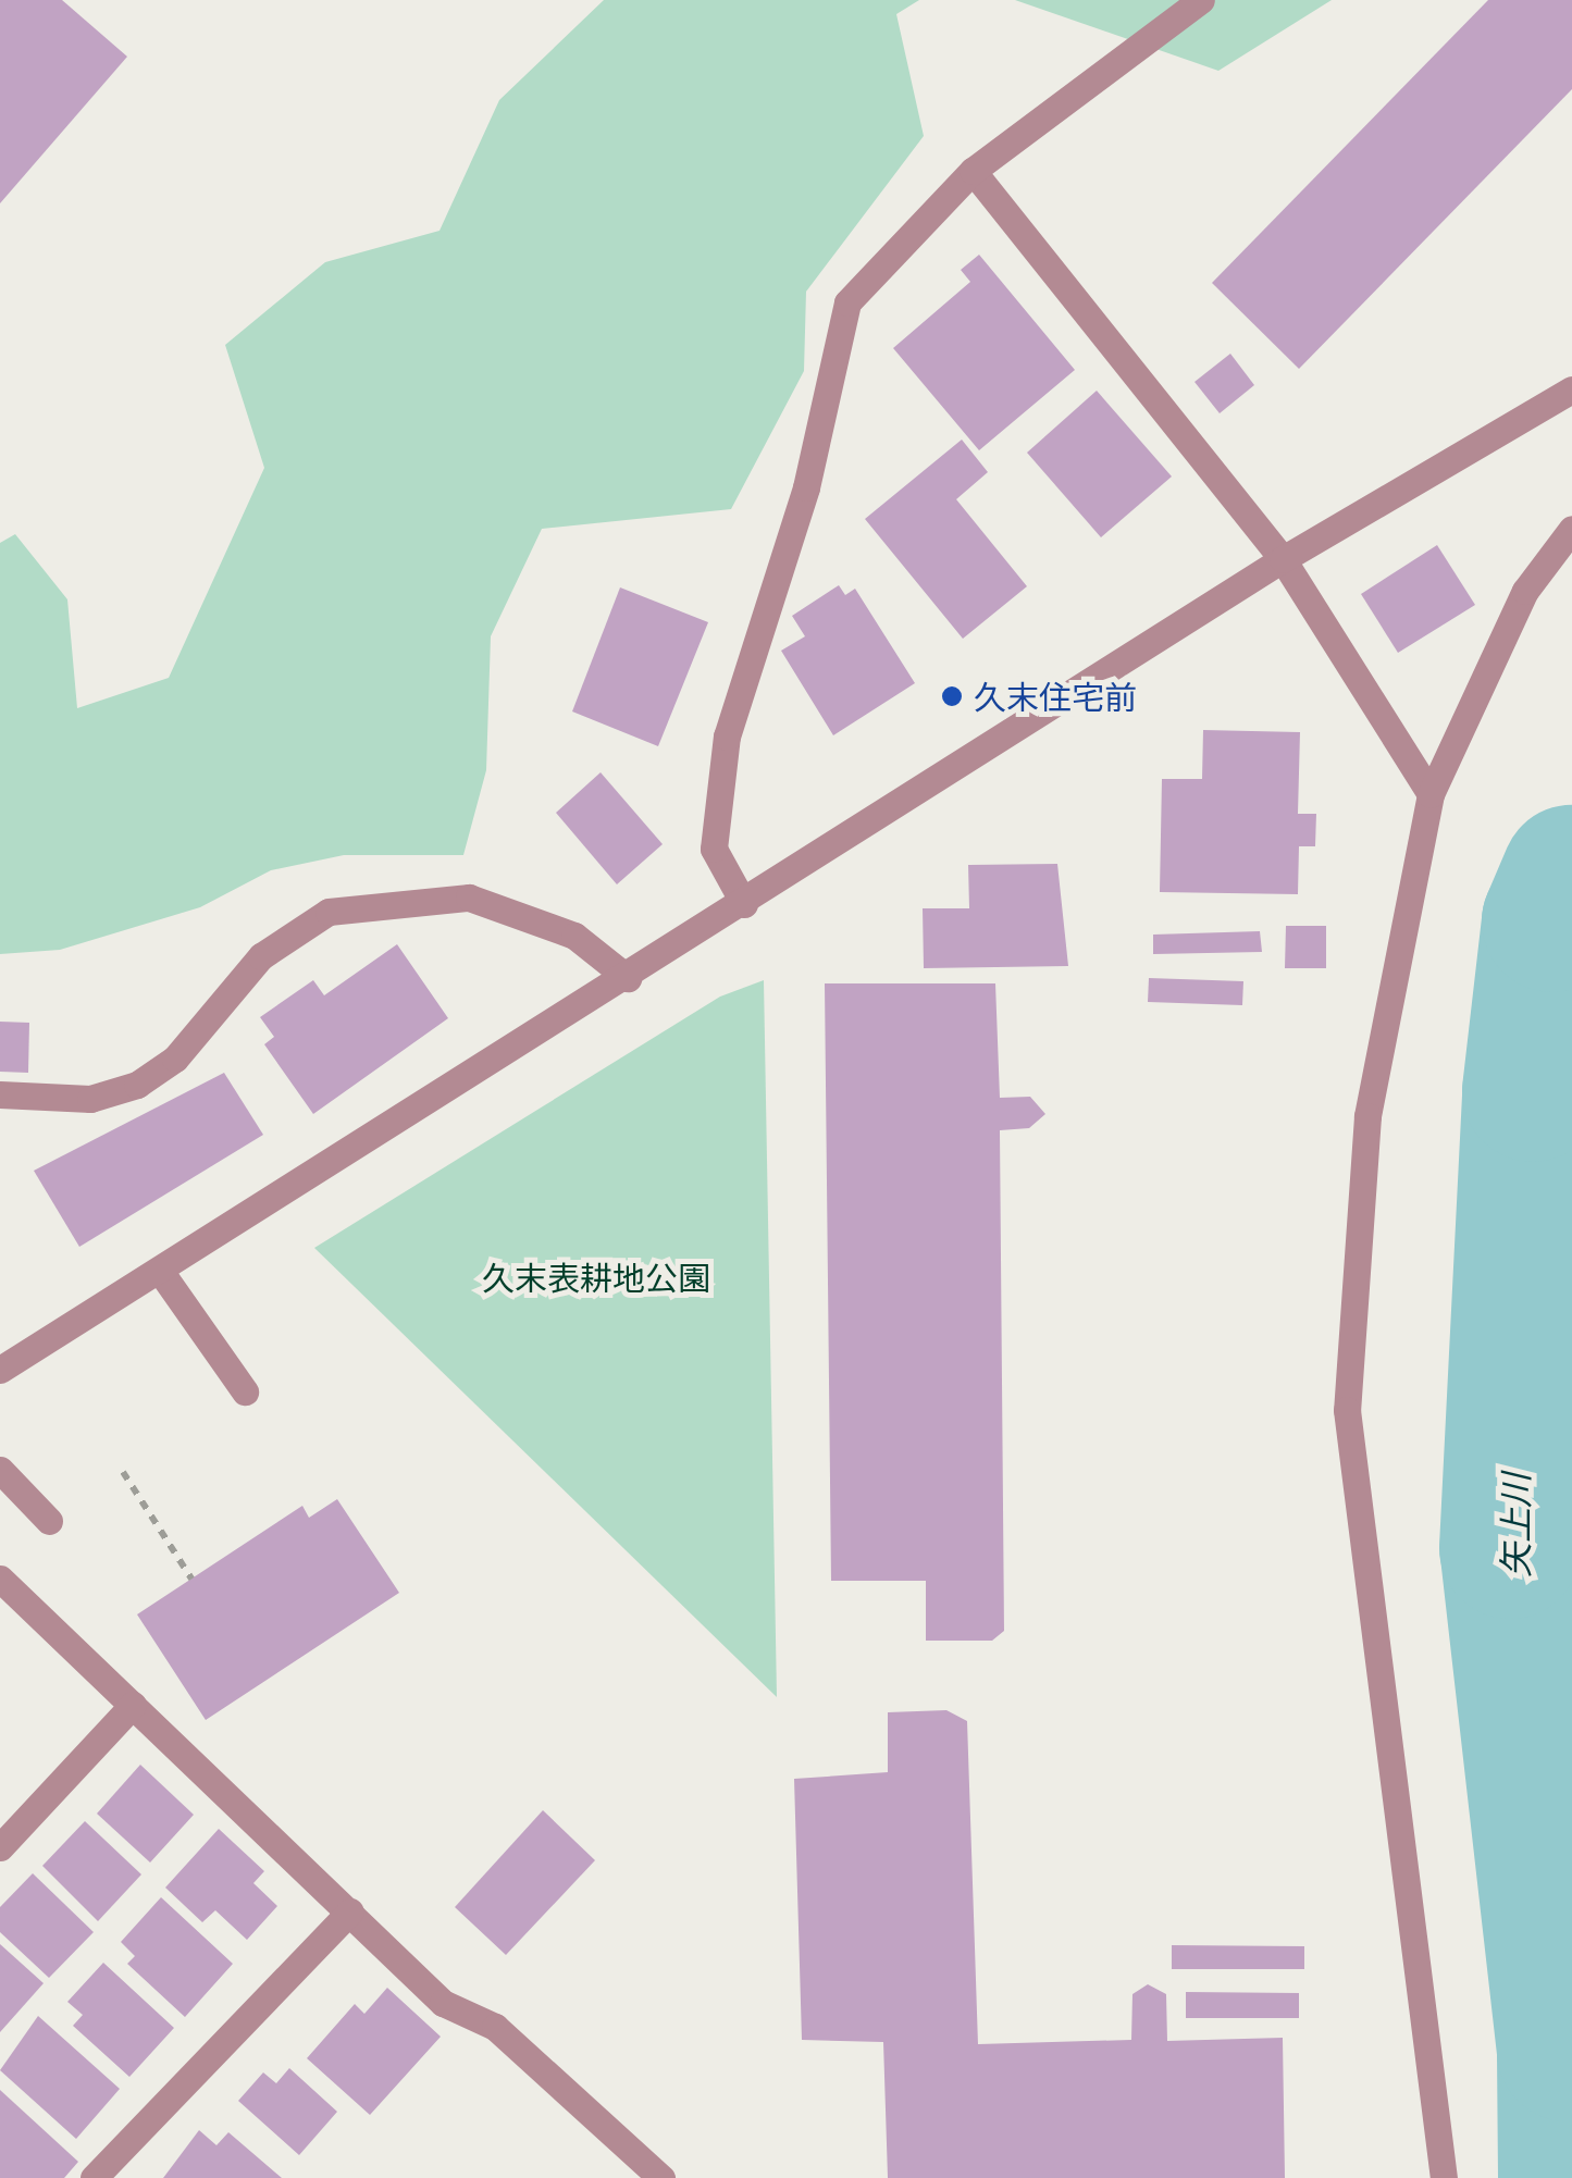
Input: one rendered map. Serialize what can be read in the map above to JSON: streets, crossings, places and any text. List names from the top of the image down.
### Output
{
  "water": ["矢上川"],
  "parks": ["久末表耕地公園"],
  "places": ["久末住宅前"]
}
